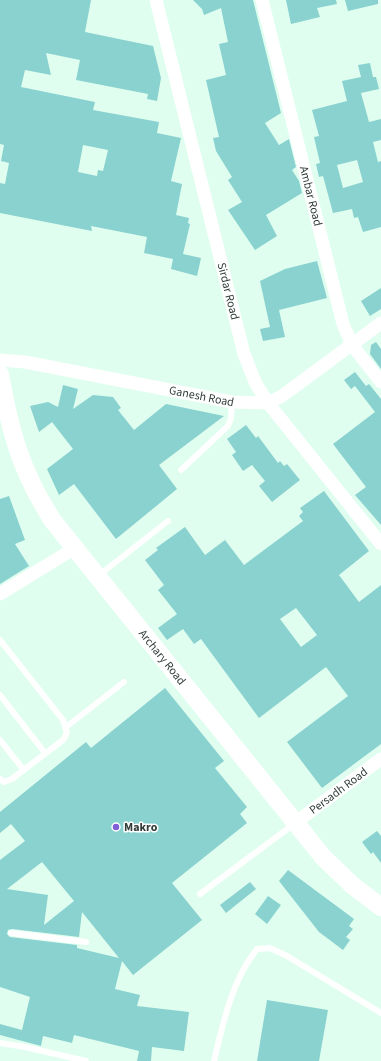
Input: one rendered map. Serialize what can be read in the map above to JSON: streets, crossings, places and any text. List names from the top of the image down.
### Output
{
  "streets": {
    "street": [
      "Ambar Road",
      "Sirdar Road",
      "Ganesh Road",
      "Archary Road",
      "Persadh Road"
    ]
  },
  "crossings": [
    ["Sirdar Road", "Ganesh Road"],
    ["Archary Road", "Persadh Road"]
  ],
  "places": ["Makro"]
}
